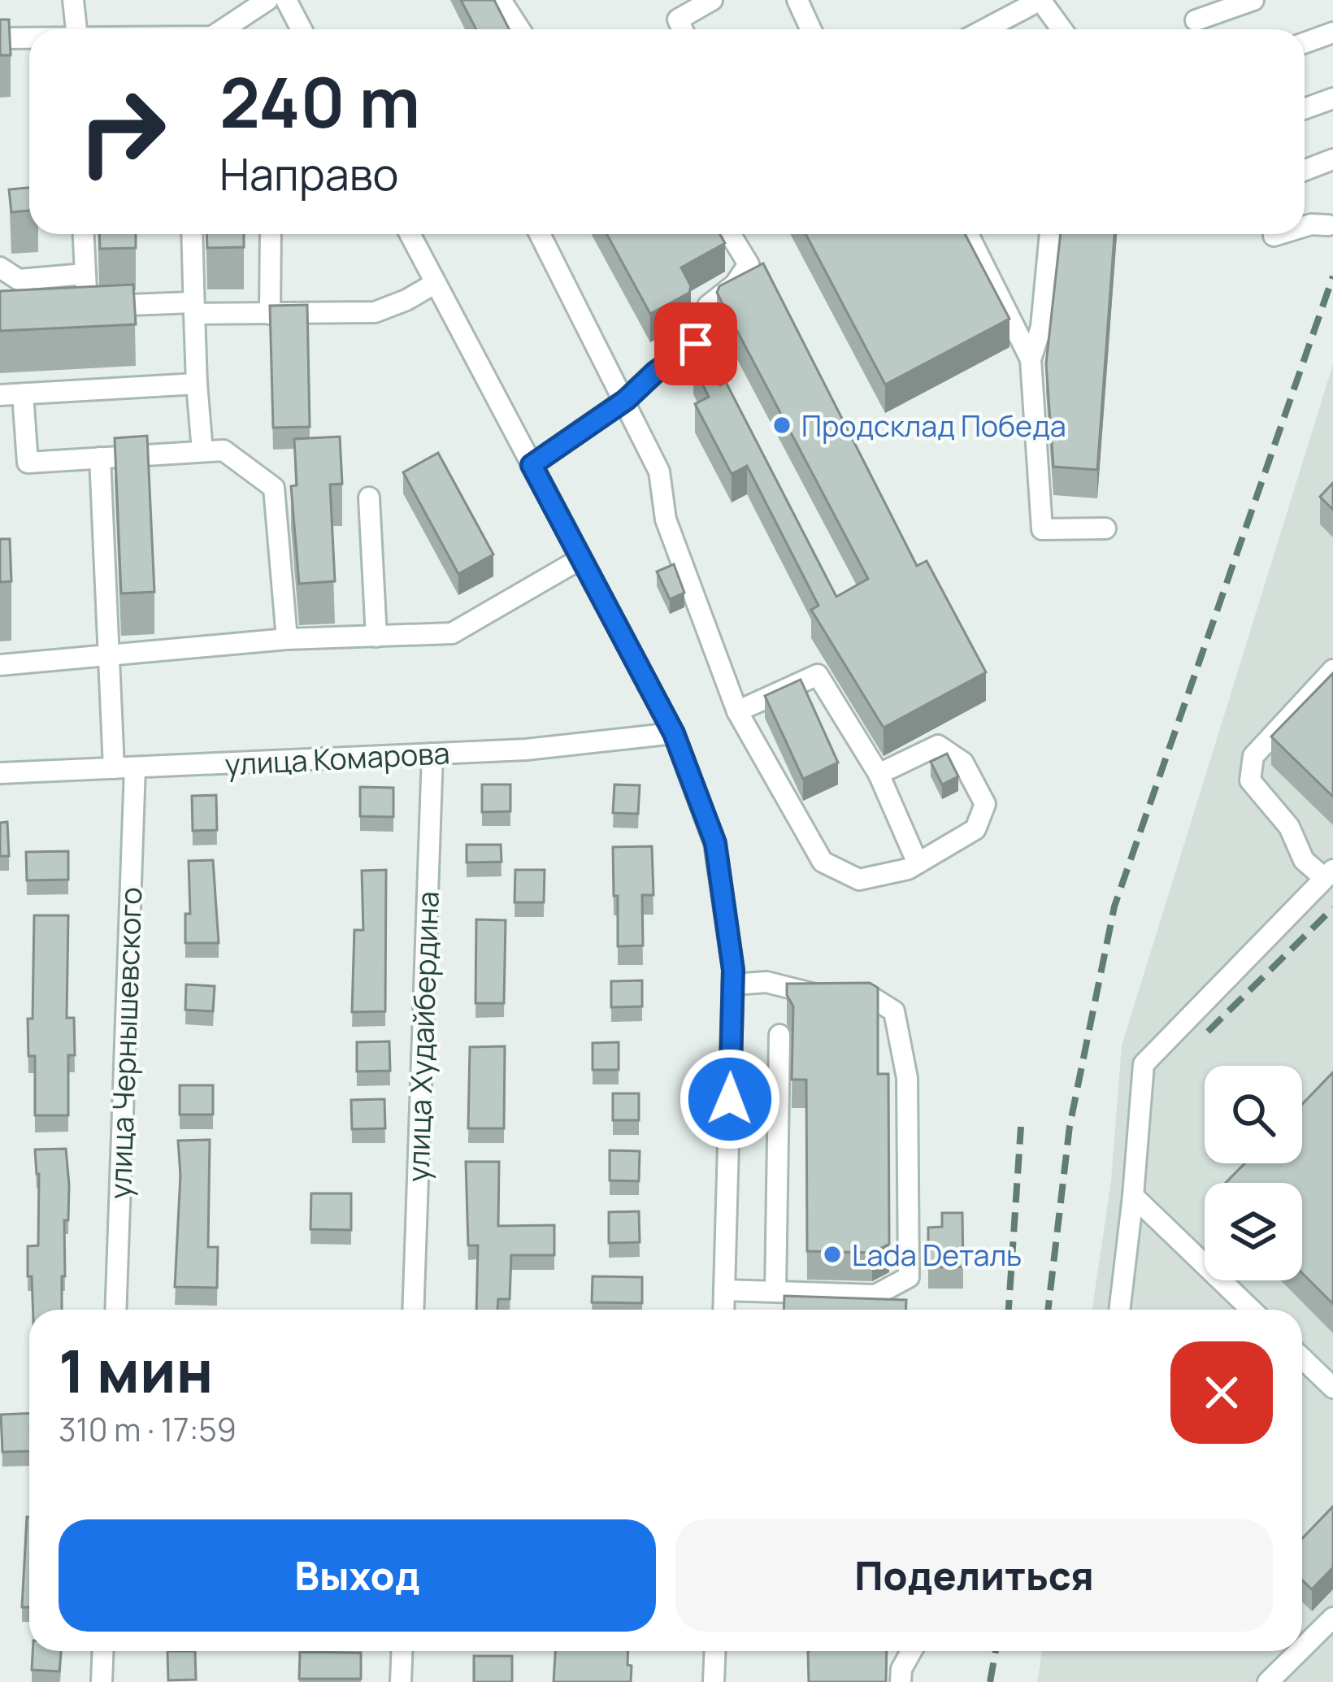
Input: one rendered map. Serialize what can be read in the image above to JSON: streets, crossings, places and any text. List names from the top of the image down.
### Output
{
  "streets": {
    "street": ["улица Комарова", "улица Худайбердина", "улица Чернышевского"]
  },
  "crossings": [
    ["улица Комарова", "улица Худайбердина"],
    ["улица Комарова", "улица Чернышевского"]
  ],
  "places": ["Продсклад Победа", "Lada Dеталь"],
  "page": {
    "turn": ["240 m", "Направо"],
    "heading": ["1 мин", "310 m · 17:59"],
    "buttons": ["Выход", "Поделиться"]
  }
}
